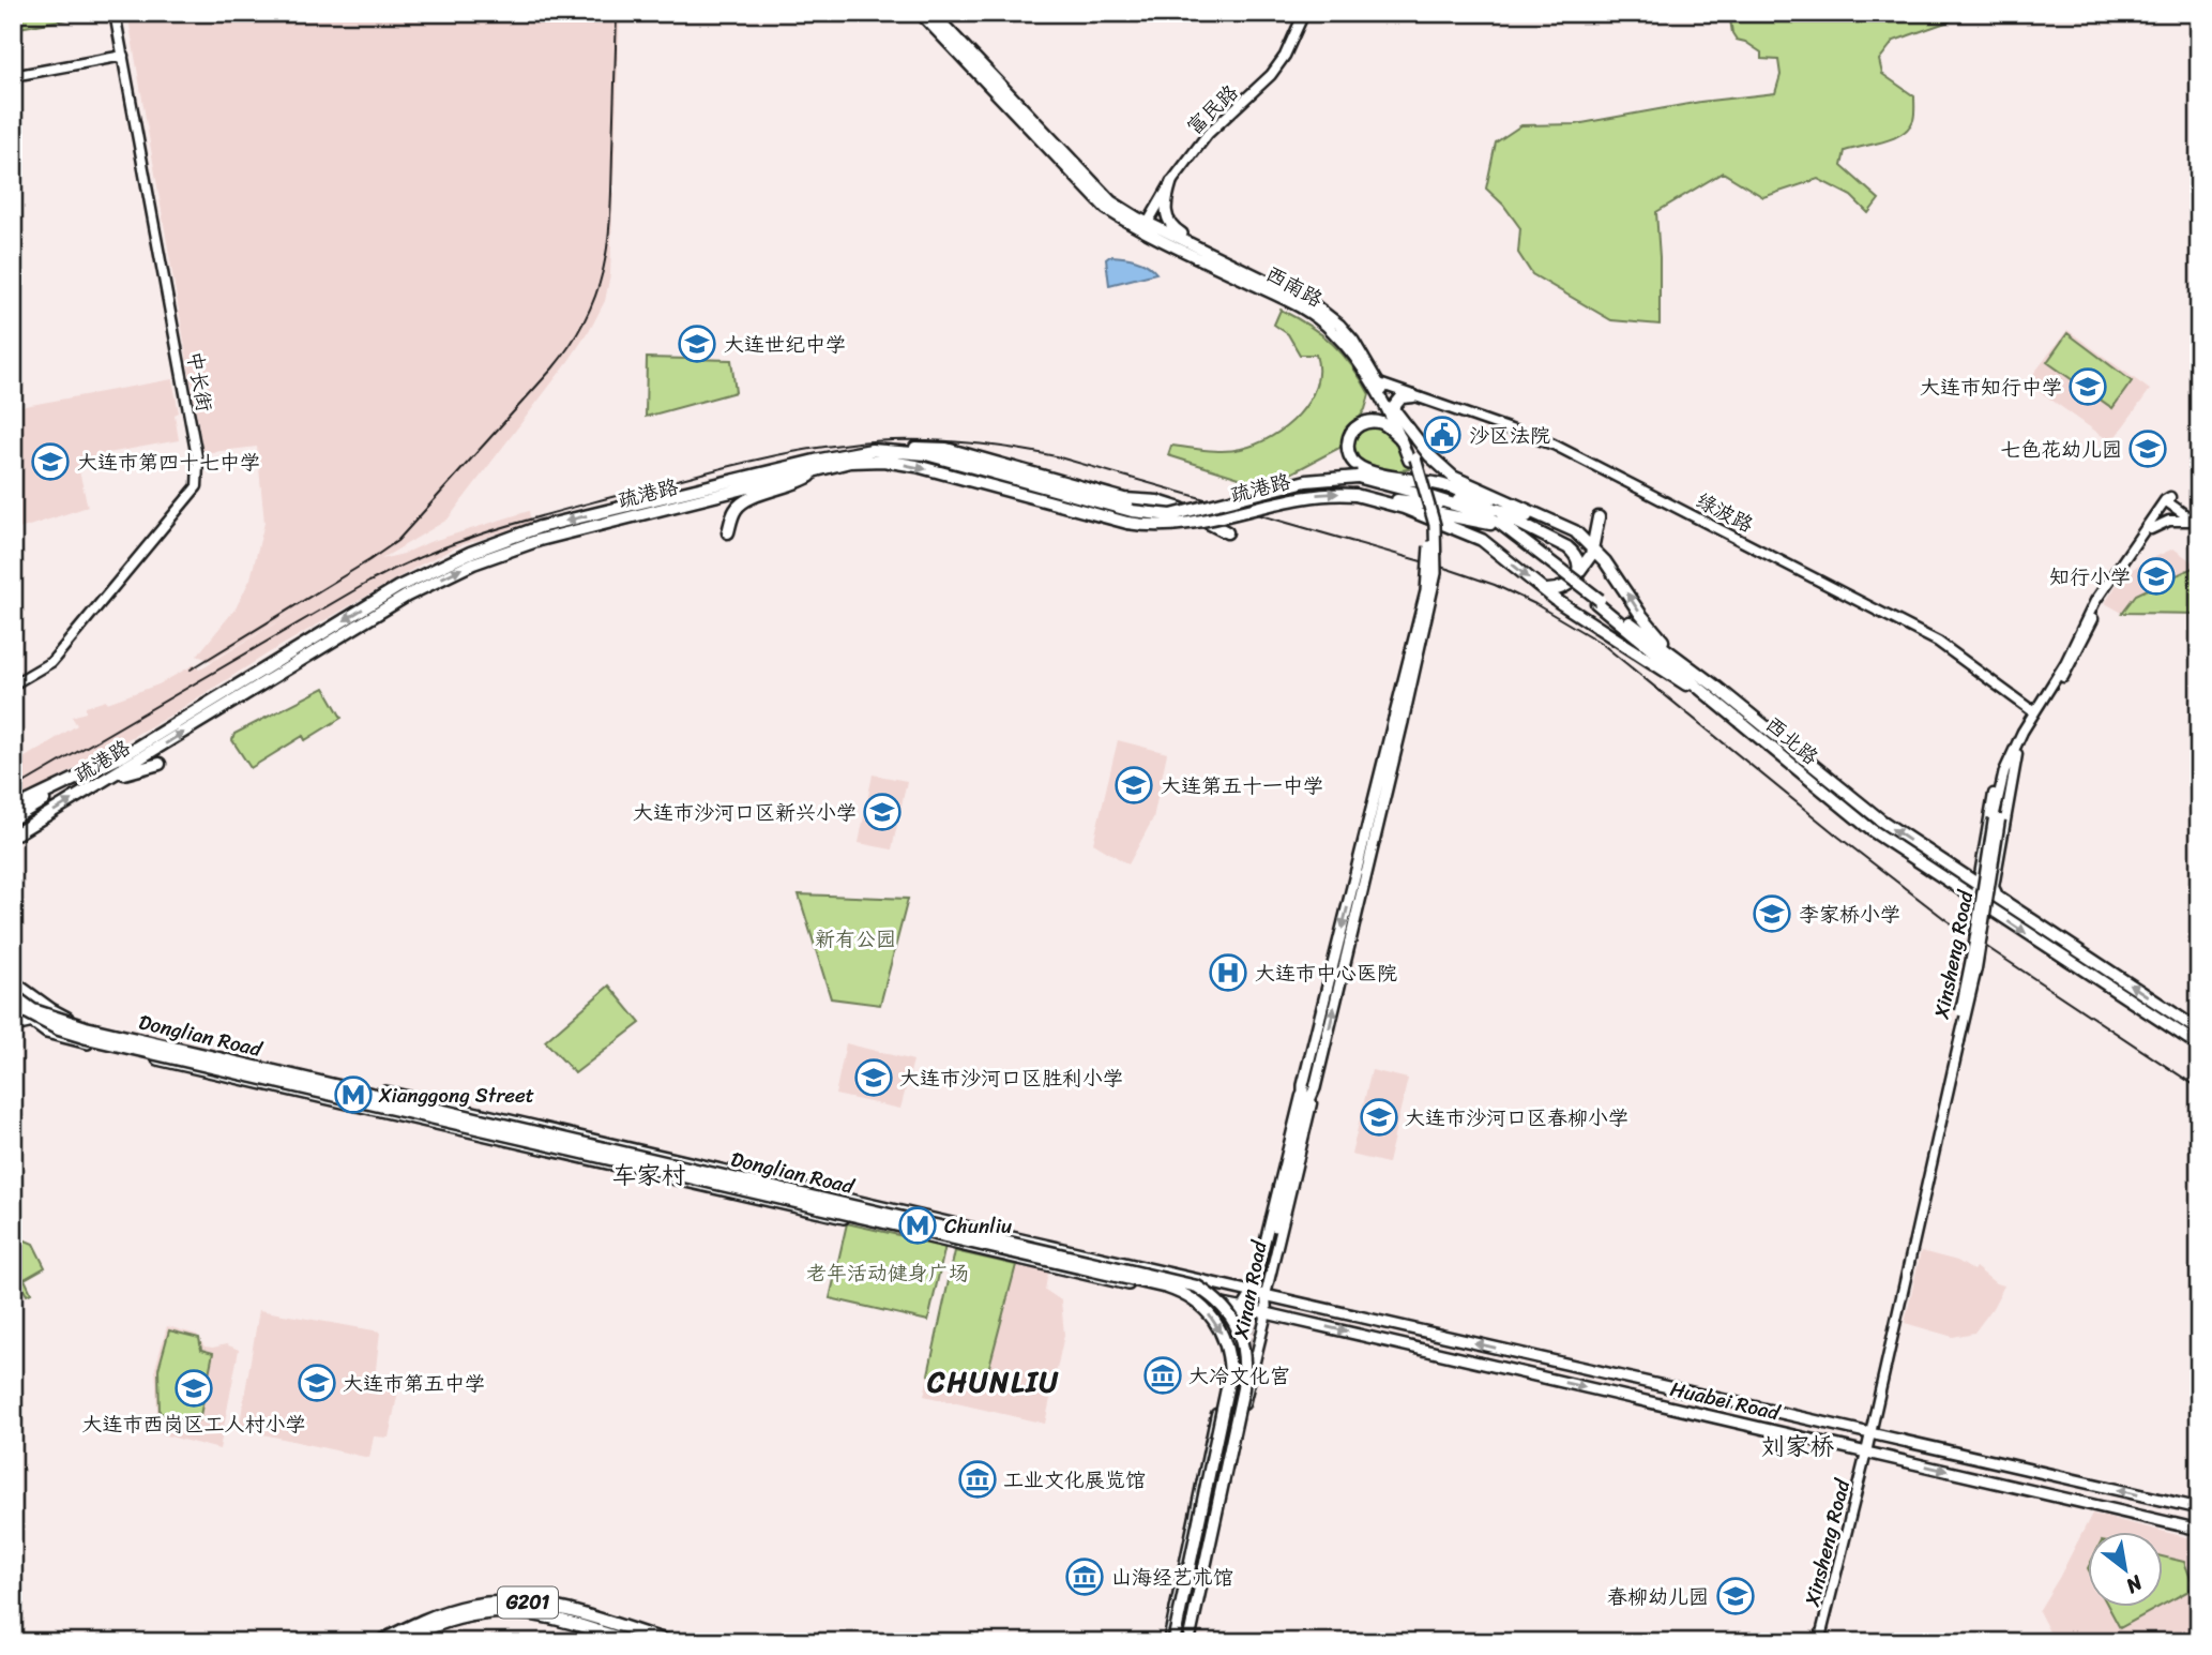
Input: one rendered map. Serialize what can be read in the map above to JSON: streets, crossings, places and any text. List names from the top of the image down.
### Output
{
  "streets": {
    "highway": [
      "疏港路",
      "西北路",
      "Donglian Road",
      "G201"
    ],
    "main road": [
      "富民路",
      "西南路",
      "中长街",
      "绿波路",
      "Xinsheng Road",
      "Xinan Road",
      "Huabei Road"
    ]
  },
  "crossings": [
    ["富民路", "西南路"],
    ["西南路", "绿波路"],
    ["西南路", "Xinan Road"],
    ["疏港路", "西北路"],
    ["绿波路", "Xinsheng Road"],
    ["Xinsheng Road", "Huabei Road"],
    ["Donglian Road", "Xinan Road"],
    ["Donglian Road", "Huabei Road"],
    ["Xinan Road", "Huabei Road"]
  ],
  "one_way": ["Donglian Road"],
  "districts": ["车家村", "CHUNLIU", "刘家桥"],
  "parks": ["新有公园", "老年活动健身广场"],
  "places": {
    "school or university": [
      "大连世纪中学",
      "大连市知行中学",
      "七色花幼儿园",
      "大连市第四十七中学",
      "知行小学",
      "大连第五十一中学",
      "大连市沙河口区新兴小学",
      "李家桥小学",
      "大连市沙河口区胜利小学",
      "大连市沙河口区春柳小学",
      "大连市第五中学",
      "大连市西岗区工人村小学",
      "春柳幼儿园"
    ],
    "public building": ["沙区法院"],
    "hospital": ["大连市中心医院"],
    "metro station": ["Xianggong Street", "Chunliu"],
    "museum": ["大冷文化宫", "工业文化展览馆", "山海经艺术馆"]
  },
  "north": "bottom right"
}
